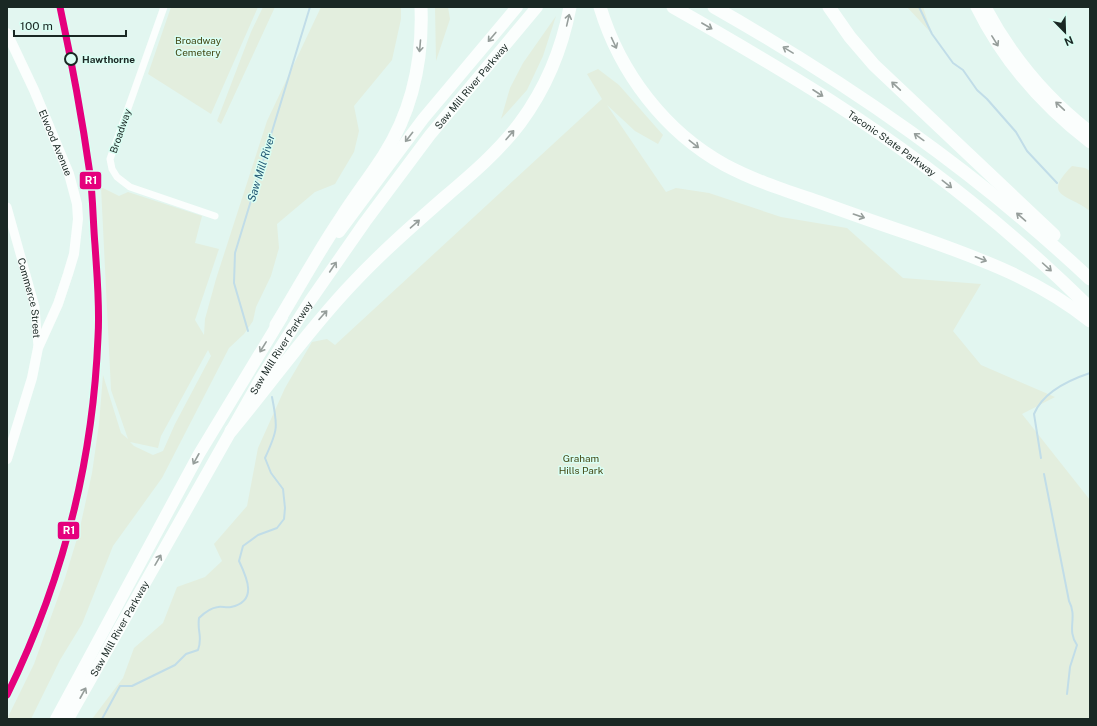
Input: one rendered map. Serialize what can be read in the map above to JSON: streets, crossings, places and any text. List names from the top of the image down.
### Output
{
  "streets": {
    "highway": ["Saw Mill River Parkway", "Taconic State Parkway"],
    "main road": ["Elwood Avenue", "Commerce Street"],
    "street": ["Broadway"]
  },
  "crossings": [
    ["Elwood Avenue", "Commerce Street"]
  ],
  "water": ["Saw Mill River"],
  "parks": ["Broadway Cemetery", "Graham Hills Park"],
  "places": ["Hawthorne"],
  "lines": ["transit line R1"],
  "scale_bar": "100 m",
  "north": "bottom right"
}
